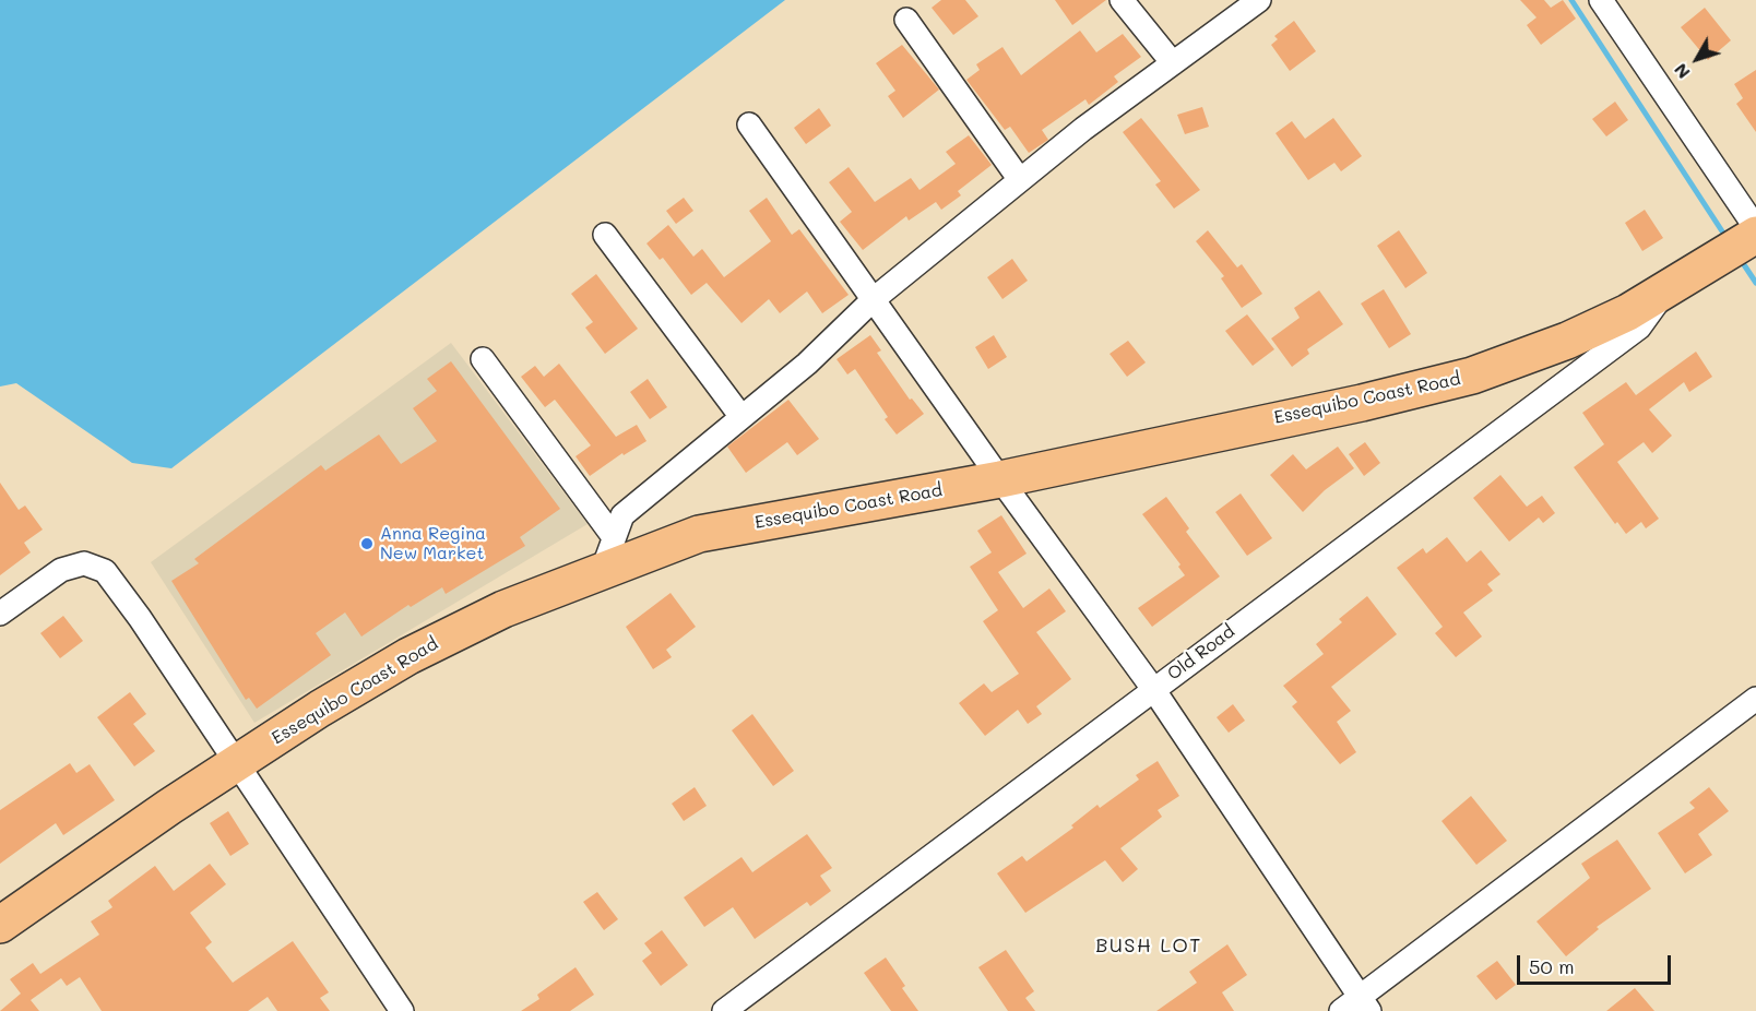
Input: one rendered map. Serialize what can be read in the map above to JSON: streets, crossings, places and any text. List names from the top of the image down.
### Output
{
  "streets": {
    "main road": ["Essequibo Coast Road"],
    "street": ["Old Road"]
  },
  "crossings": [
    ["Essequibo Coast Road", "Old Road"]
  ],
  "districts": ["BUSH LOT"],
  "places": ["Anna Regina New Market"],
  "scale_bar": "50 m",
  "north": "bottom left"
}
